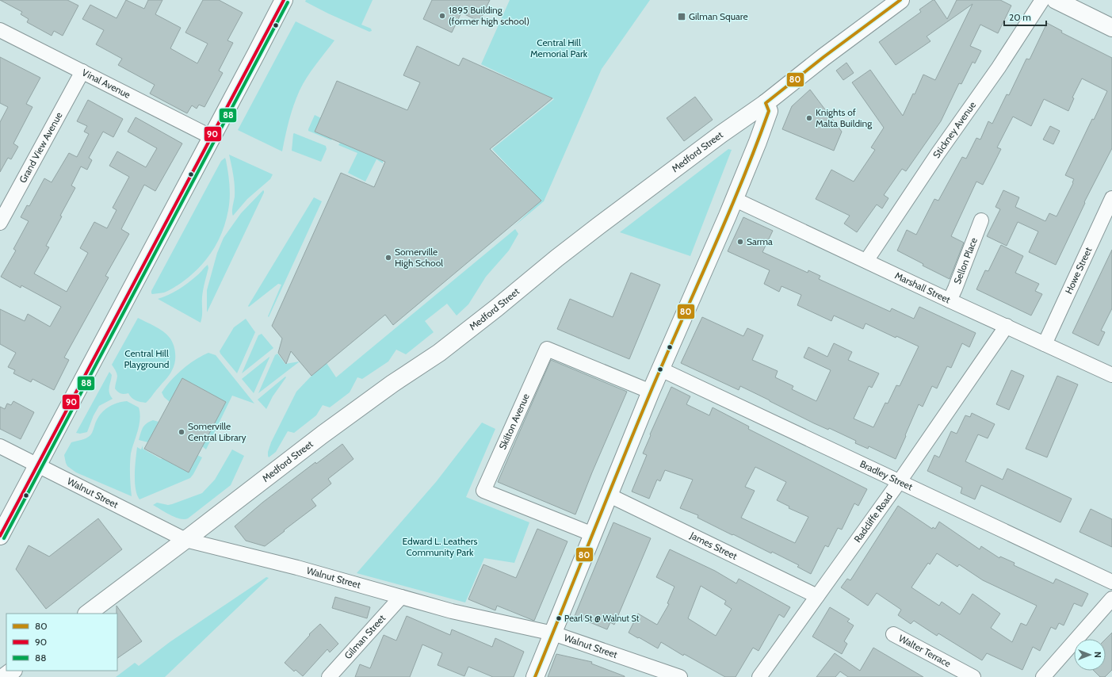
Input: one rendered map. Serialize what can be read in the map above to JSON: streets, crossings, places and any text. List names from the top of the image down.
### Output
{
  "streets": {
    "main road": ["Medford Street"],
    "street": [
      "Vinal Avenue",
      "Stickney Avenue",
      "Grand View Avenue",
      "Sellon Place",
      "Howe Street",
      "Marshall Street",
      "Skilton Avenue",
      "Bradley Street",
      "Walnut Street",
      "Radcliffe Road",
      "James Street",
      "Gilman Street",
      "Walter Terrace"
    ]
  },
  "crossings": [
    ["Vinal Avenue", "Grand View Avenue"],
    ["Stickney Avenue", "Marshall Street"],
    ["Medford Street", "Walnut Street"],
    ["Sellon Place", "Marshall Street"],
    ["Howe Street", "Marshall Street"],
    ["Marshall Street", "Radcliffe Road"],
    ["Bradley Street", "Radcliffe Road"],
    ["Walnut Street", "Gilman Street"],
    ["Radcliffe Road", "James Street"]
  ],
  "parks": ["Central Hill Memorial Park", "Central Hill Playground", "Edward L. Leathers Community Park"],
  "places": {
    "other": [
      "1895 Building (former high school)",
      "Knights of Malta Building",
      "Sarma",
      "Somerville High School",
      "Somerville Central Library",
      "Pearl St @ Walnut St"
    ],
    "transit": ["Gilman Square"]
  },
  "lines": ["transit line 80", "transit line 90", "transit line 88"],
  "legend": ["80", "90", "88"],
  "scale_bar": "20 m",
  "north": "right"
}
